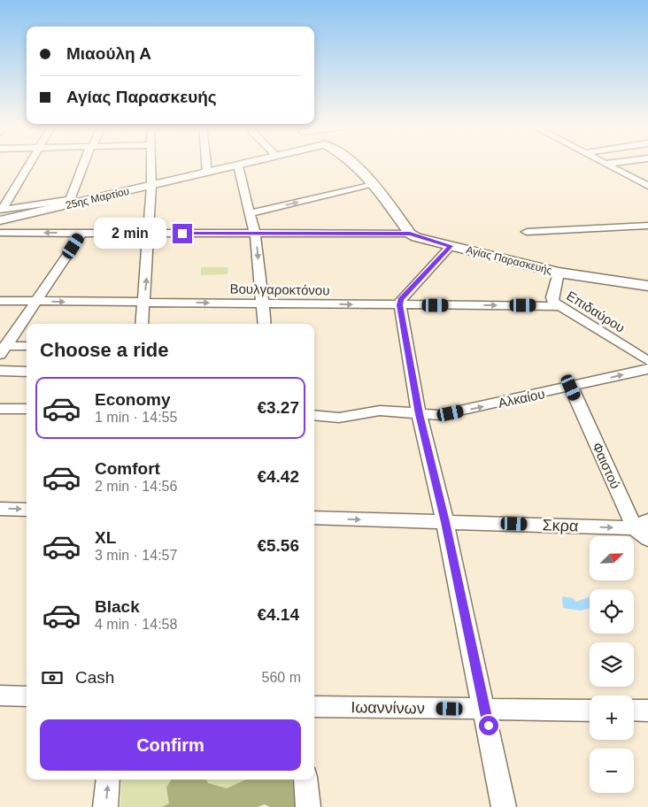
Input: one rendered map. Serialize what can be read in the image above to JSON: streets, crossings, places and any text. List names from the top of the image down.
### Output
{
  "streets": {
    "street": [
      "25ης Μαρτίου",
      "Αγίας Παρασκευής",
      "Βουλγαροκτόνου",
      "Επιδαύρου",
      "Αλκαίου",
      "Φαιστού",
      "Σκρα",
      "Ιωαννίνων"
    ]
  },
  "crossings": [
    ["Αγίας Παρασκευής", "Επιδαύρου"],
    ["Βουλγαροκτόνου", "Επιδαύρου"],
    ["Αλκαίου", "Φαιστού"],
    ["Φαιστού", "Σκρα"]
  ],
  "one_way": ["Αλκαίου", "Σκρα"],
  "north": "top right",
  "page": {
    "banner": ["Μιαούλη Α", "Αγίας Παρασκευής"],
    "bubble": "2 min",
    "heading": "Choose a ride",
    "list": [
      {
        "name": "Economy",
        "note": "1 min · 14:55",
        "value": "€3.27"
      },
      {
        "name": "Comfort",
        "note": "2 min · 14:56",
        "value": "€4.42"
      },
      {
        "name": "XL",
        "note": "3 min · 14:57",
        "value": "€5.56"
      },
      {
        "name": "Black",
        "note": "4 min · 14:58",
        "value": "€4.14"
      }
    ],
    "map_buttons": ["+", "−"],
    "pay": ["Cash", "560 m"],
    "buttons": "Confirm"
  }
}
